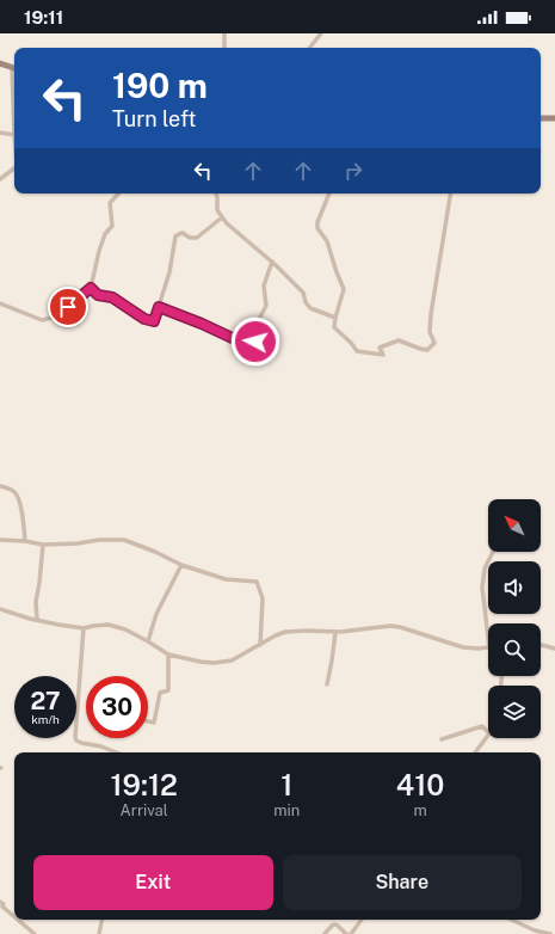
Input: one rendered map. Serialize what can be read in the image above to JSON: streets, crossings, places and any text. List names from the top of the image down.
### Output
{
  "north": "top left",
  "page": {
    "status": "19:11",
    "turn": ["190 m", "Turn left"],
    "speed": "27 km/h",
    "limit": "30",
    "eta": [
      "19:12",
      "Arrival",
      "1",
      "min",
      "410",
      "m"
    ],
    "buttons": ["Exit", "Share"]
  }
}
